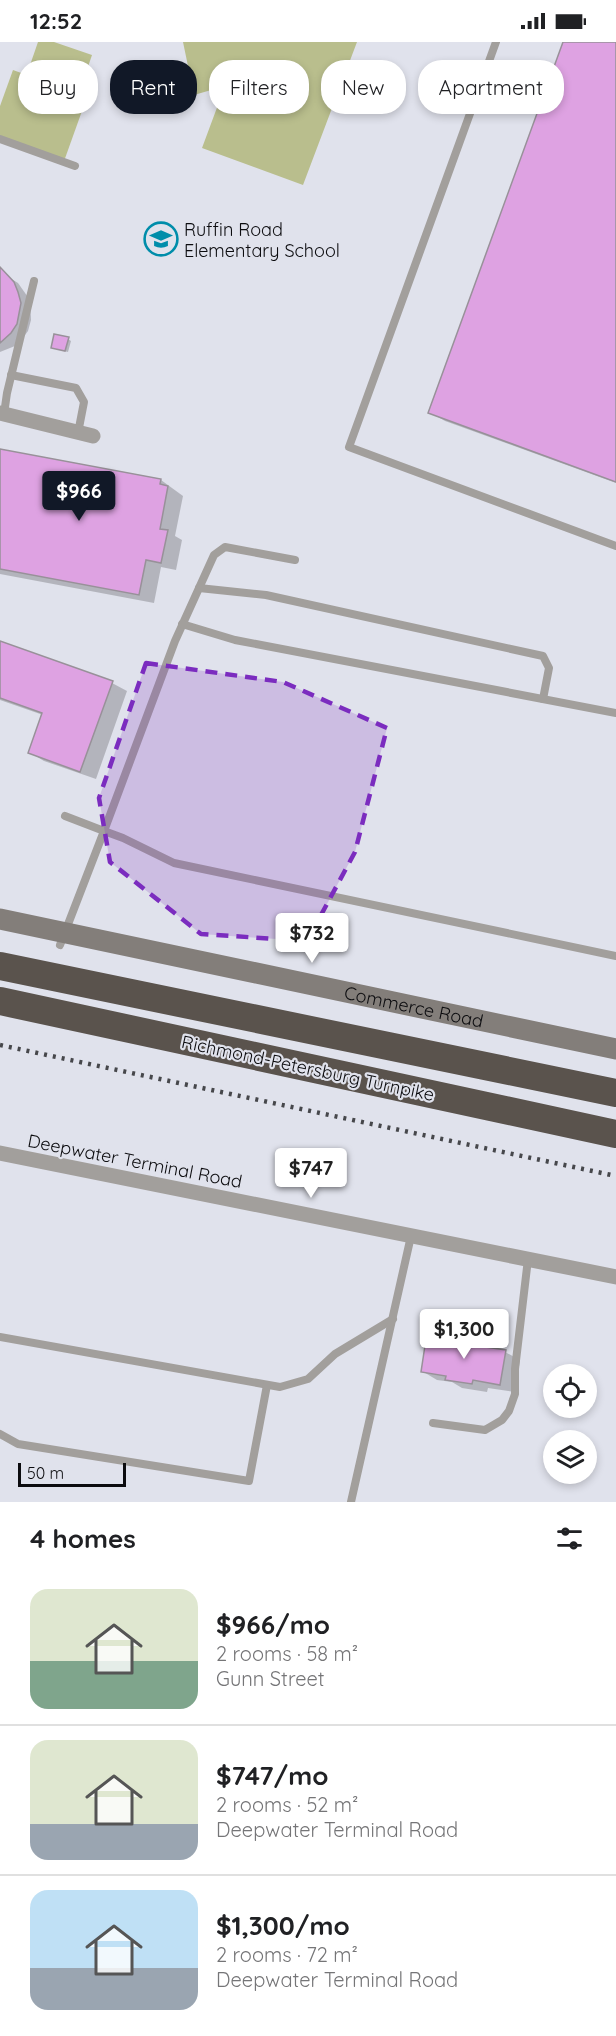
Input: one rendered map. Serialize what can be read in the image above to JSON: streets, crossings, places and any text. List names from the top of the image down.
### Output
{
  "streets": {
    "highway": ["Richmond-Petersburg Turnpike"],
    "main road": ["Commerce Road"],
    "street": ["Deepwater Terminal Road"]
  },
  "places": {
    "school or university": ["Ruffin Road Elementary School"]
  },
  "scale_bar": "50 m",
  "page": {
    "status": "12:52",
    "chip": [
      "Buy",
      "Rent",
      "Filters",
      "New",
      "Apartment"
    ],
    "price": [
      "$966",
      "$732",
      "$747",
      "$1,300"
    ],
    "scale": "50 m",
    "heading": "4 homes",
    "list": [
      {
        "name": "$966/mo",
        "note": "2 rooms · 58 m² · Gunn Street"
      },
      {
        "name": "$747/mo",
        "note": "2 rooms · 52 m² · Deepwater Terminal Road"
      },
      {
        "name": "$1,300/mo",
        "note": "2 rooms · 72 m² · Deepwater Terminal Road"
      }
    ]
  }
}
